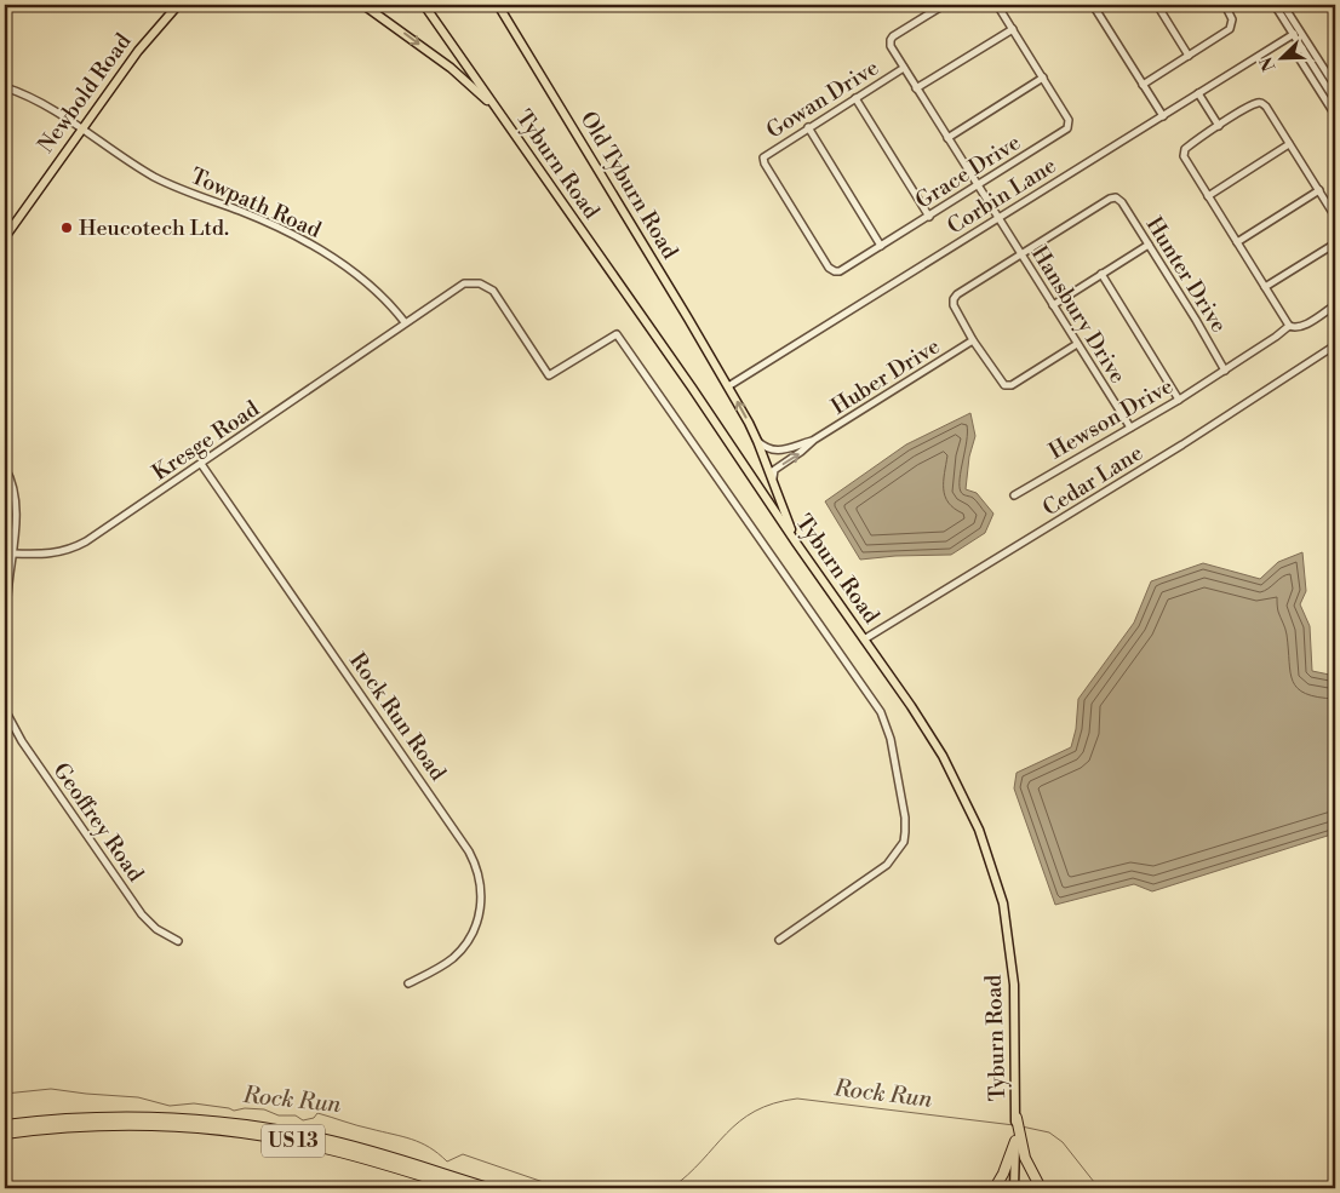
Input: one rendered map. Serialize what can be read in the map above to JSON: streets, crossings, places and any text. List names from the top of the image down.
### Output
{
  "streets": {
    "highway": ["US 13"],
    "main road": ["Newbold Road", "Tyburn Road", "Old Tyburn Road"],
    "street": [
      "Gowan Drive",
      "Grace Drive",
      "Corbin Lane",
      "Towpath Road",
      "Hunter Drive",
      "Hansbury Drive",
      "Huber Drive",
      "Hewson Drive",
      "Kresge Road",
      "Cedar Lane",
      "Rock Run Road",
      "Geoffrey Road"
    ]
  },
  "crossings": [
    ["Newbold Road", "Towpath Road"],
    ["Gowan Drive", "Grace Drive"],
    ["Gowan Drive", "Hansbury Drive"],
    ["Tyburn Road", "Old Tyburn Road"],
    ["Tyburn Road", "Cedar Lane"],
    ["Grace Drive", "Hansbury Drive"],
    ["Old Tyburn Road", "Corbin Lane"],
    ["Old Tyburn Road", "Huber Drive"],
    ["Corbin Lane", "Hansbury Drive"],
    ["Towpath Road", "Kresge Road"],
    ["Hunter Drive", "Hansbury Drive"],
    ["Hunter Drive", "Hewson Drive"],
    ["Hansbury Drive", "Hewson Drive"],
    ["Kresge Road", "Rock Run Road"]
  ],
  "water": ["Rock Run"],
  "places": ["Heucotech Ltd."],
  "north": "bottom left"
}
